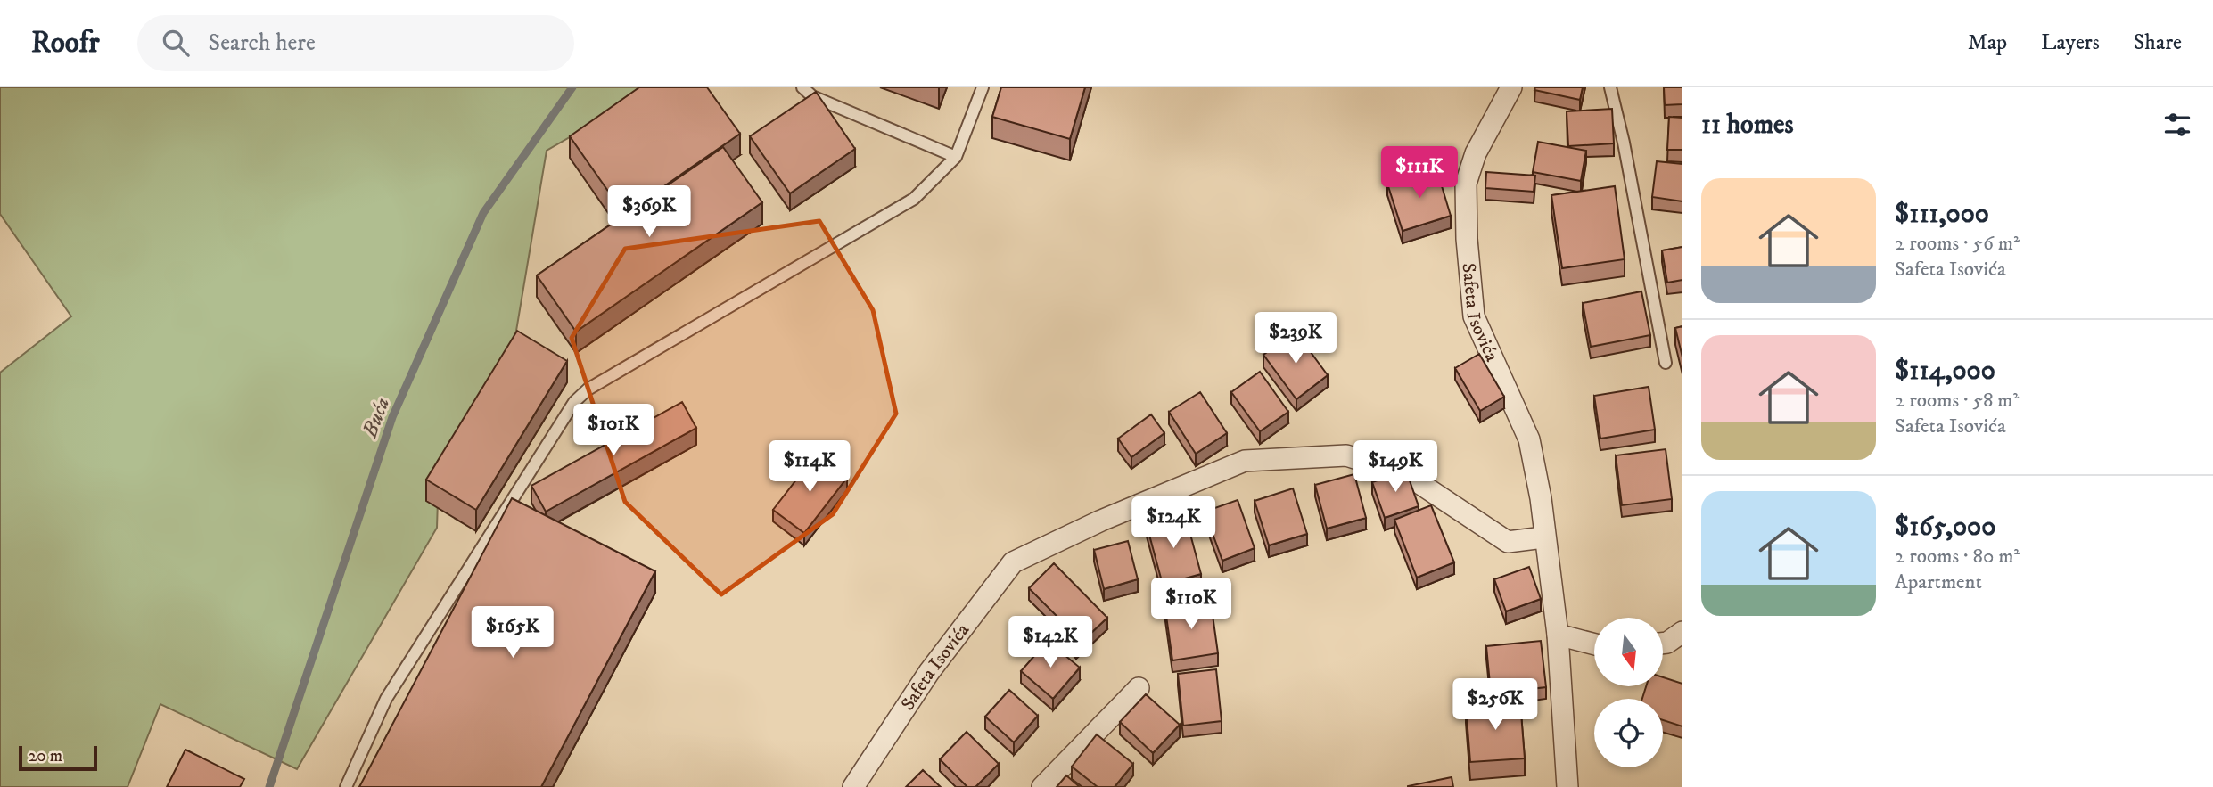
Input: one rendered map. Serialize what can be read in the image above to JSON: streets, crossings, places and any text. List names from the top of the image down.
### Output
{
  "streets": {
    "street": ["Safeta Isovića"]
  },
  "water": ["Buća"],
  "scale_bar": "20 m",
  "north": "bottom",
  "page": {
    "header": "Roofr",
    "search": "Search here",
    "nav": ["Map", "Layers", "Share"],
    "heading": "11 homes",
    "price": [
      "$111K",
      "$369K",
      "$239K",
      "$101K",
      "$114K",
      "$149K",
      "$124K",
      "$110K",
      "$165K",
      "$142K",
      "$256K"
    ],
    "list": [
      {
        "name": "$111,000",
        "note": "2 rooms · 56 m² · Safeta Isovića"
      },
      {
        "name": "$114,000",
        "note": "2 rooms · 58 m² · Safeta Isovića"
      },
      {
        "name": "$165,000",
        "note": "2 rooms · 80 m² · Apartment"
      }
    ],
    "scale": "20 m"
  }
}
